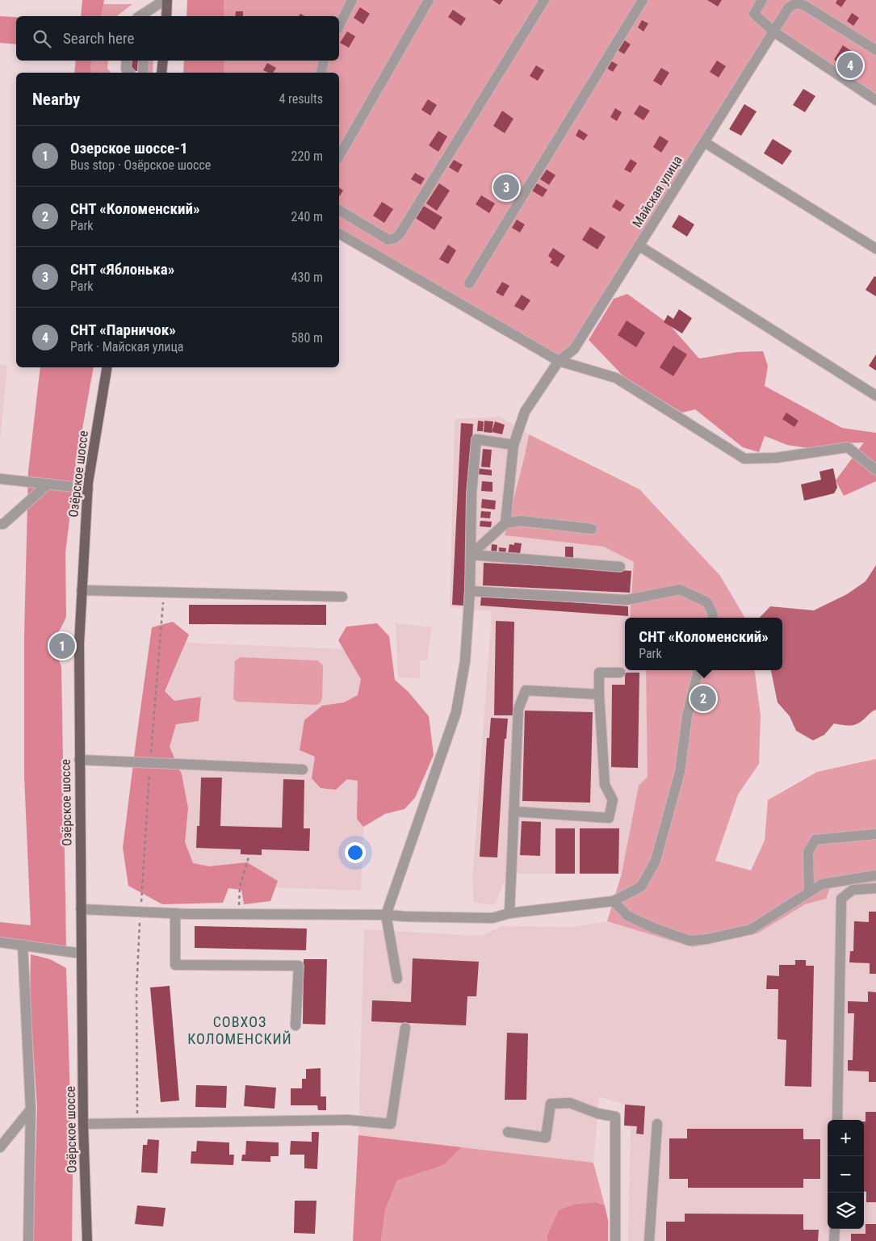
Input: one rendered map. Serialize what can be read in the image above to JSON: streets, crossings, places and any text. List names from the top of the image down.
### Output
{
  "streets": {
    "main road": ["Озёрское шоссе"],
    "street": ["Майская улица"]
  },
  "districts": ["СОВХОЗ КОЛОМЕНСКИЙ"],
  "page": {
    "search": "Search here",
    "pins": [
      "4",
      "3",
      "1",
      "2"
    ],
    "heading": ["Nearby", "4 results"],
    "list": [
      {
        "mark": "1",
        "name": "Озерское шоссе-1",
        "note": "Bus stop · Озёрское шоссе",
        "value": "220 m"
      },
      {
        "mark": "2",
        "name": "СНТ «Коломенский»",
        "note": "Park",
        "value": "240 m"
      },
      {
        "mark": "3",
        "name": "СНТ «Яблонька»",
        "note": "Park",
        "value": "430 m"
      },
      {
        "mark": "4",
        "name": "СНТ «Парничок»",
        "note": "Park · Майская улица",
        "value": "580 m"
      }
    ],
    "popup": ["СНТ «Коломенский»", "Park"],
    "map_buttons": ["+", "−"]
  }
}
